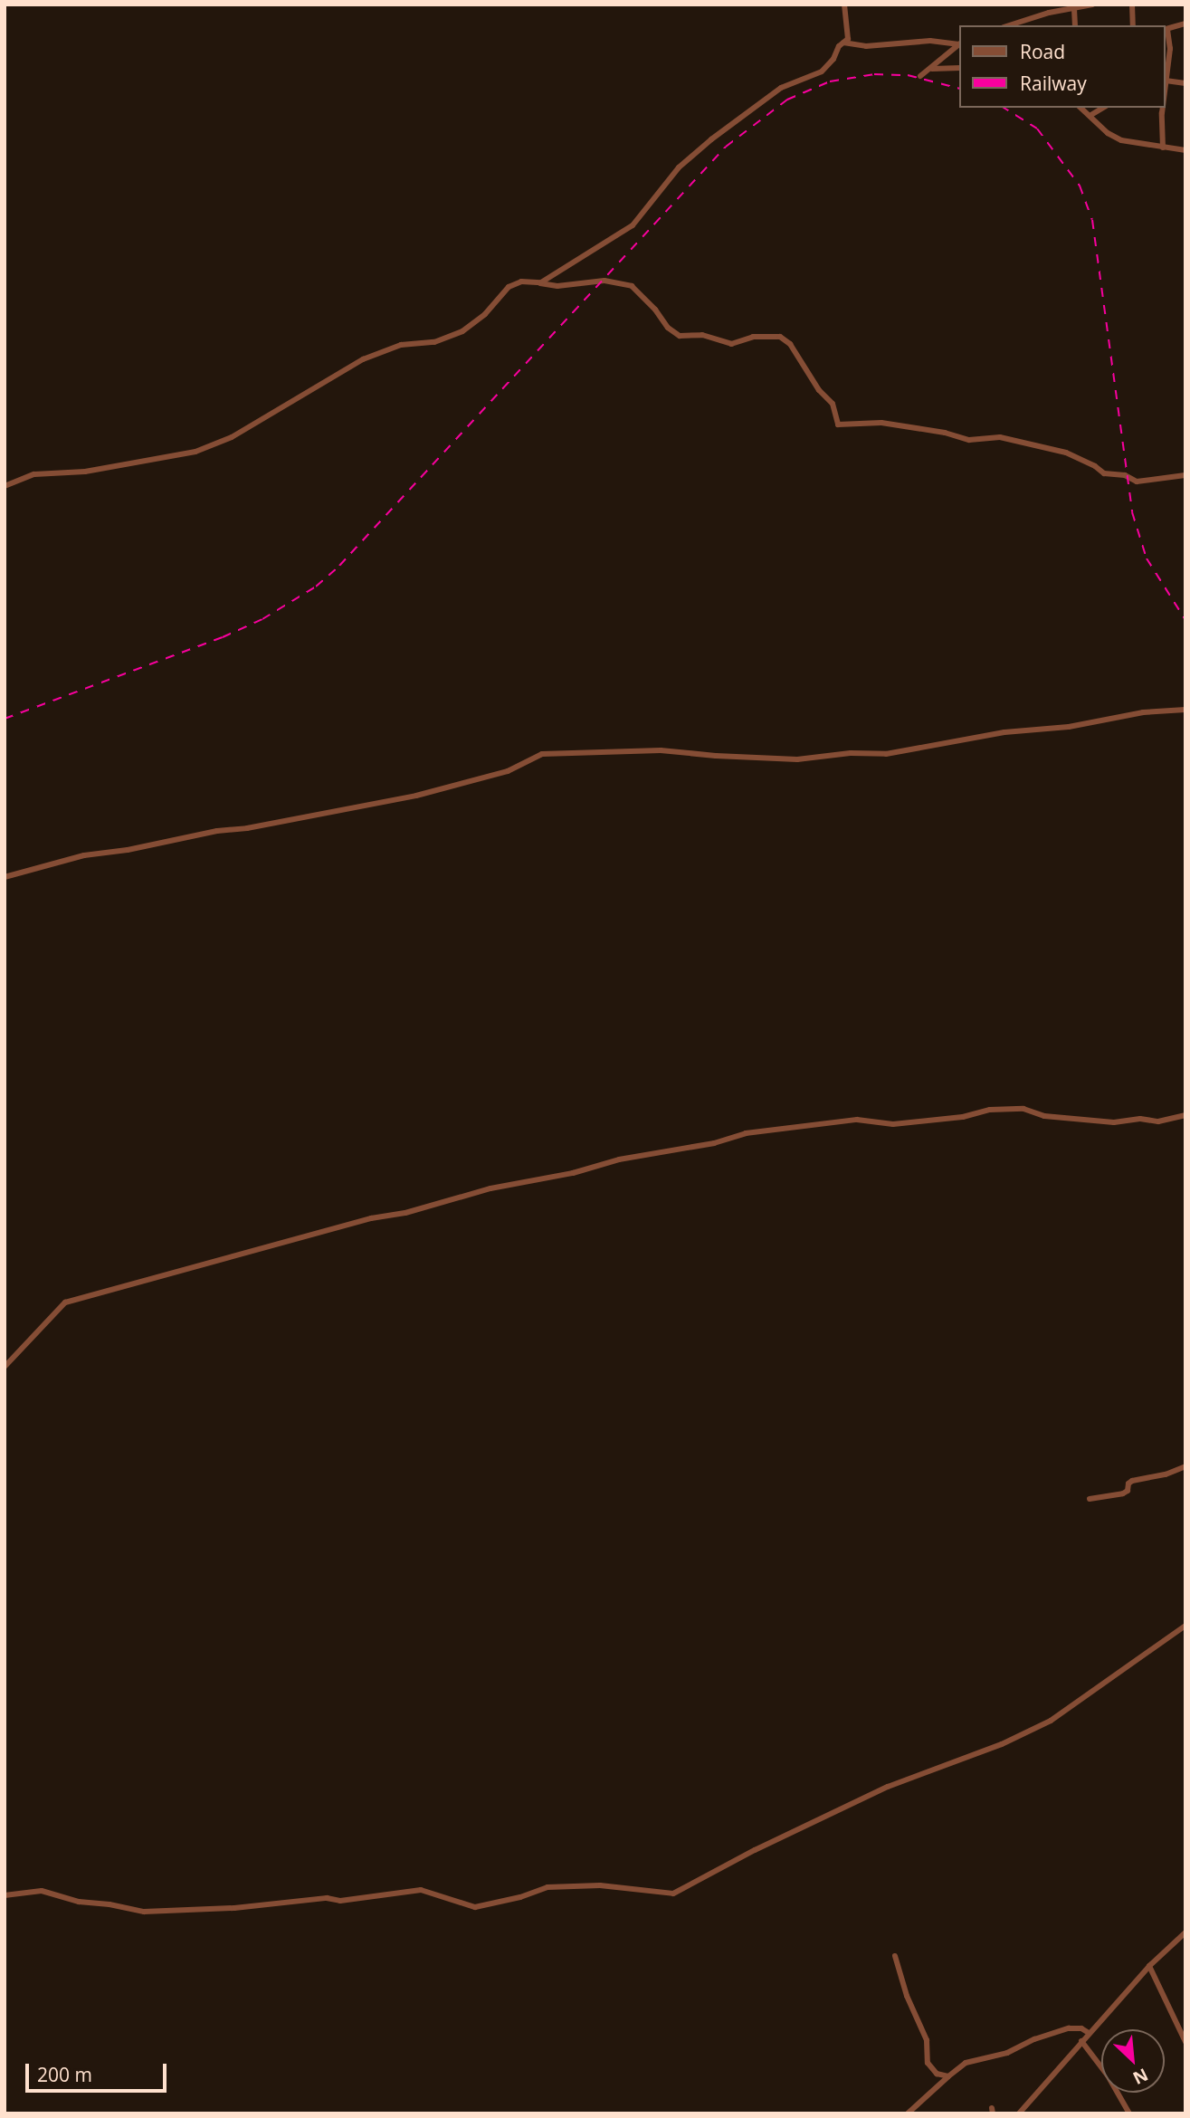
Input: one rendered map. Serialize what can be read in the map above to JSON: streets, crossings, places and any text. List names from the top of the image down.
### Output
{
  "legend": ["Road", "Railway"],
  "scale_bar": "200 m",
  "north": "bottom right"
}
